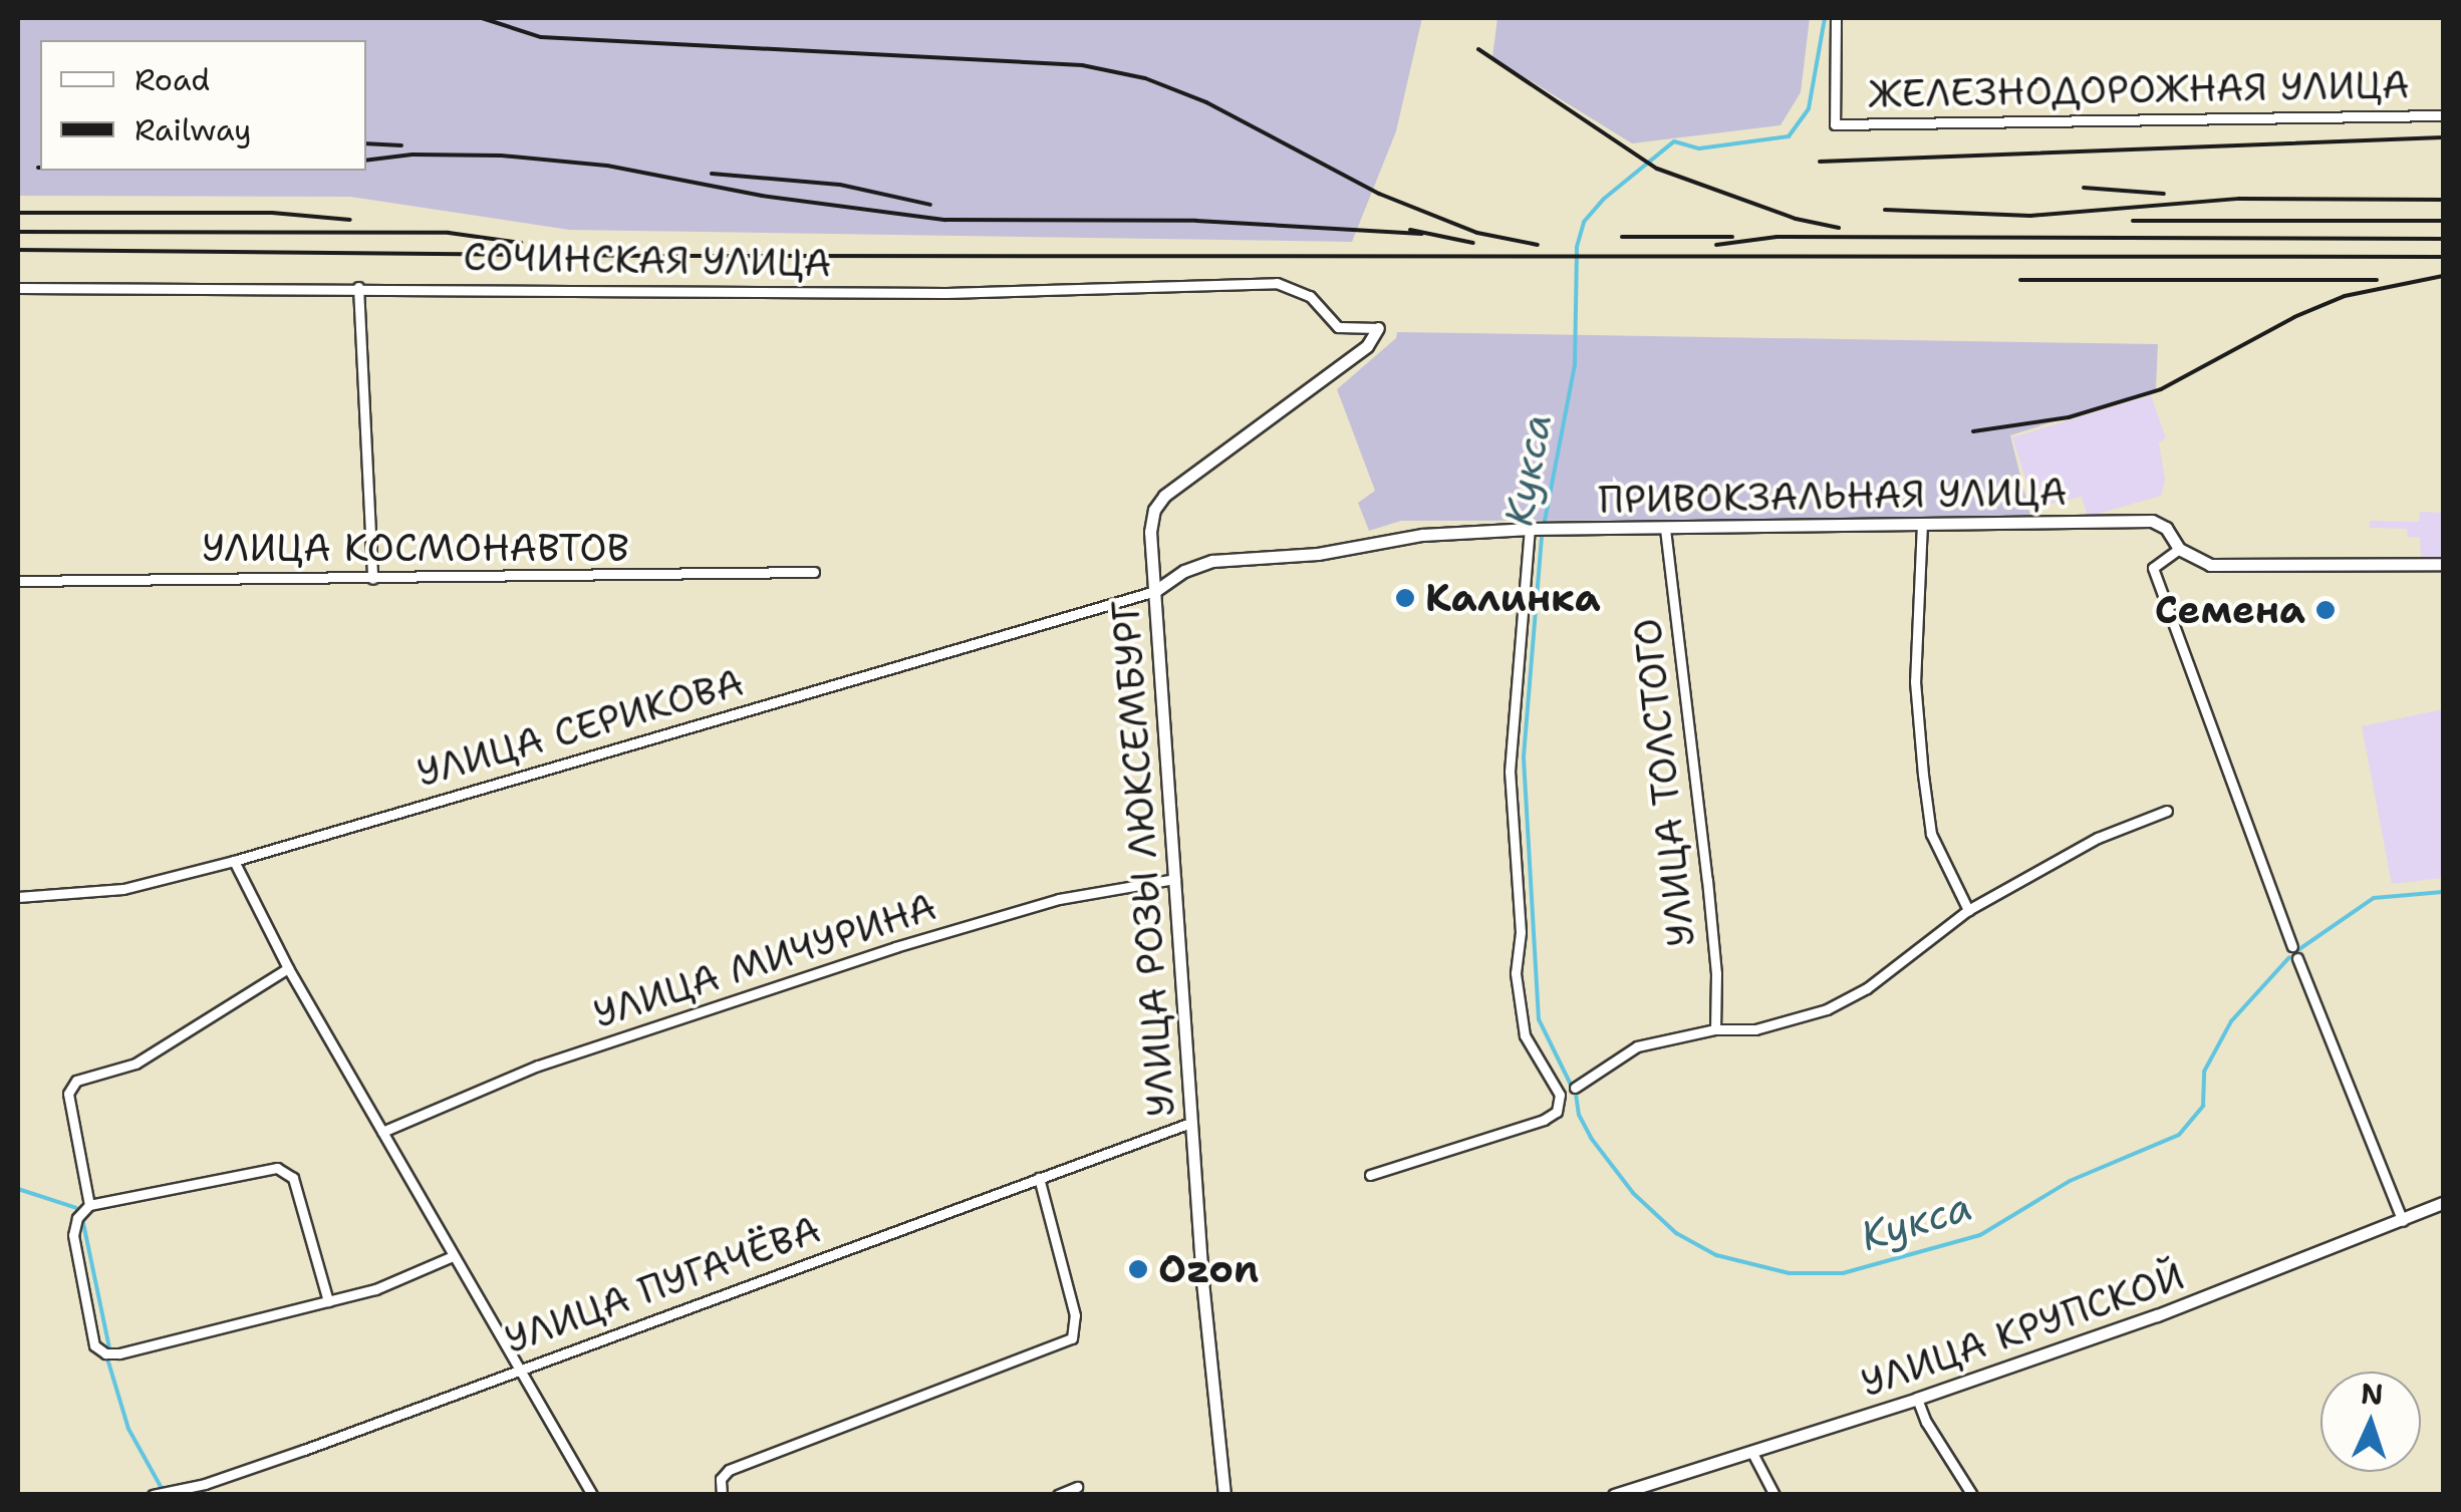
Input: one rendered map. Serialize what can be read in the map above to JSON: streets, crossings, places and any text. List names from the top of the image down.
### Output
{
  "streets": {
    "street": [
      "ЖЕЛЕЗНОДОРОЖНАЯ УЛИЦА",
      "СОЧИНСКАЯ УЛИЦА",
      "ПРИВОКЗАЛЬНАЯ УЛИЦА",
      "УЛИЦА КОСМОНАВТОВ",
      "УЛИЦА СЕРИКОВА",
      "УЛИЦА ТОЛСТОГО",
      "УЛИЦА РОЗЫ ЛЮКСЕМБУРГ",
      "УЛИЦА МИЧУРИНА",
      "УЛИЦА ПУГАЧЁВА",
      "УЛИЦА КРУПСКОЙ"
    ]
  },
  "crossings": [
    ["СОЧИНСКАЯ УЛИЦА", "УЛИЦА РОЗЫ ЛЮКСЕМБУРГ"],
    ["ПРИВОКЗАЛЬНАЯ УЛИЦА", "УЛИЦА СЕРИКОВА"],
    ["ПРИВОКЗАЛЬНАЯ УЛИЦА", "УЛИЦА ТОЛСТОГО"],
    ["ПРИВОКЗАЛЬНАЯ УЛИЦА", "УЛИЦА РОЗЫ ЛЮКСЕМБУРГ"],
    ["УЛИЦА СЕРИКОВА", "УЛИЦА РОЗЫ ЛЮКСЕМБУРГ"],
    ["УЛИЦА РОЗЫ ЛЮКСЕМБУРГ", "УЛИЦА МИЧУРИНА"],
    ["УЛИЦА РОЗЫ ЛЮКСЕМБУРГ", "УЛИЦА ПУГАЧЁВА"]
  ],
  "water": ["Кукса"],
  "places": ["Калинка", "Семена", "Ozon"],
  "legend": ["Road", "Railway"],
  "north": "top"
}
